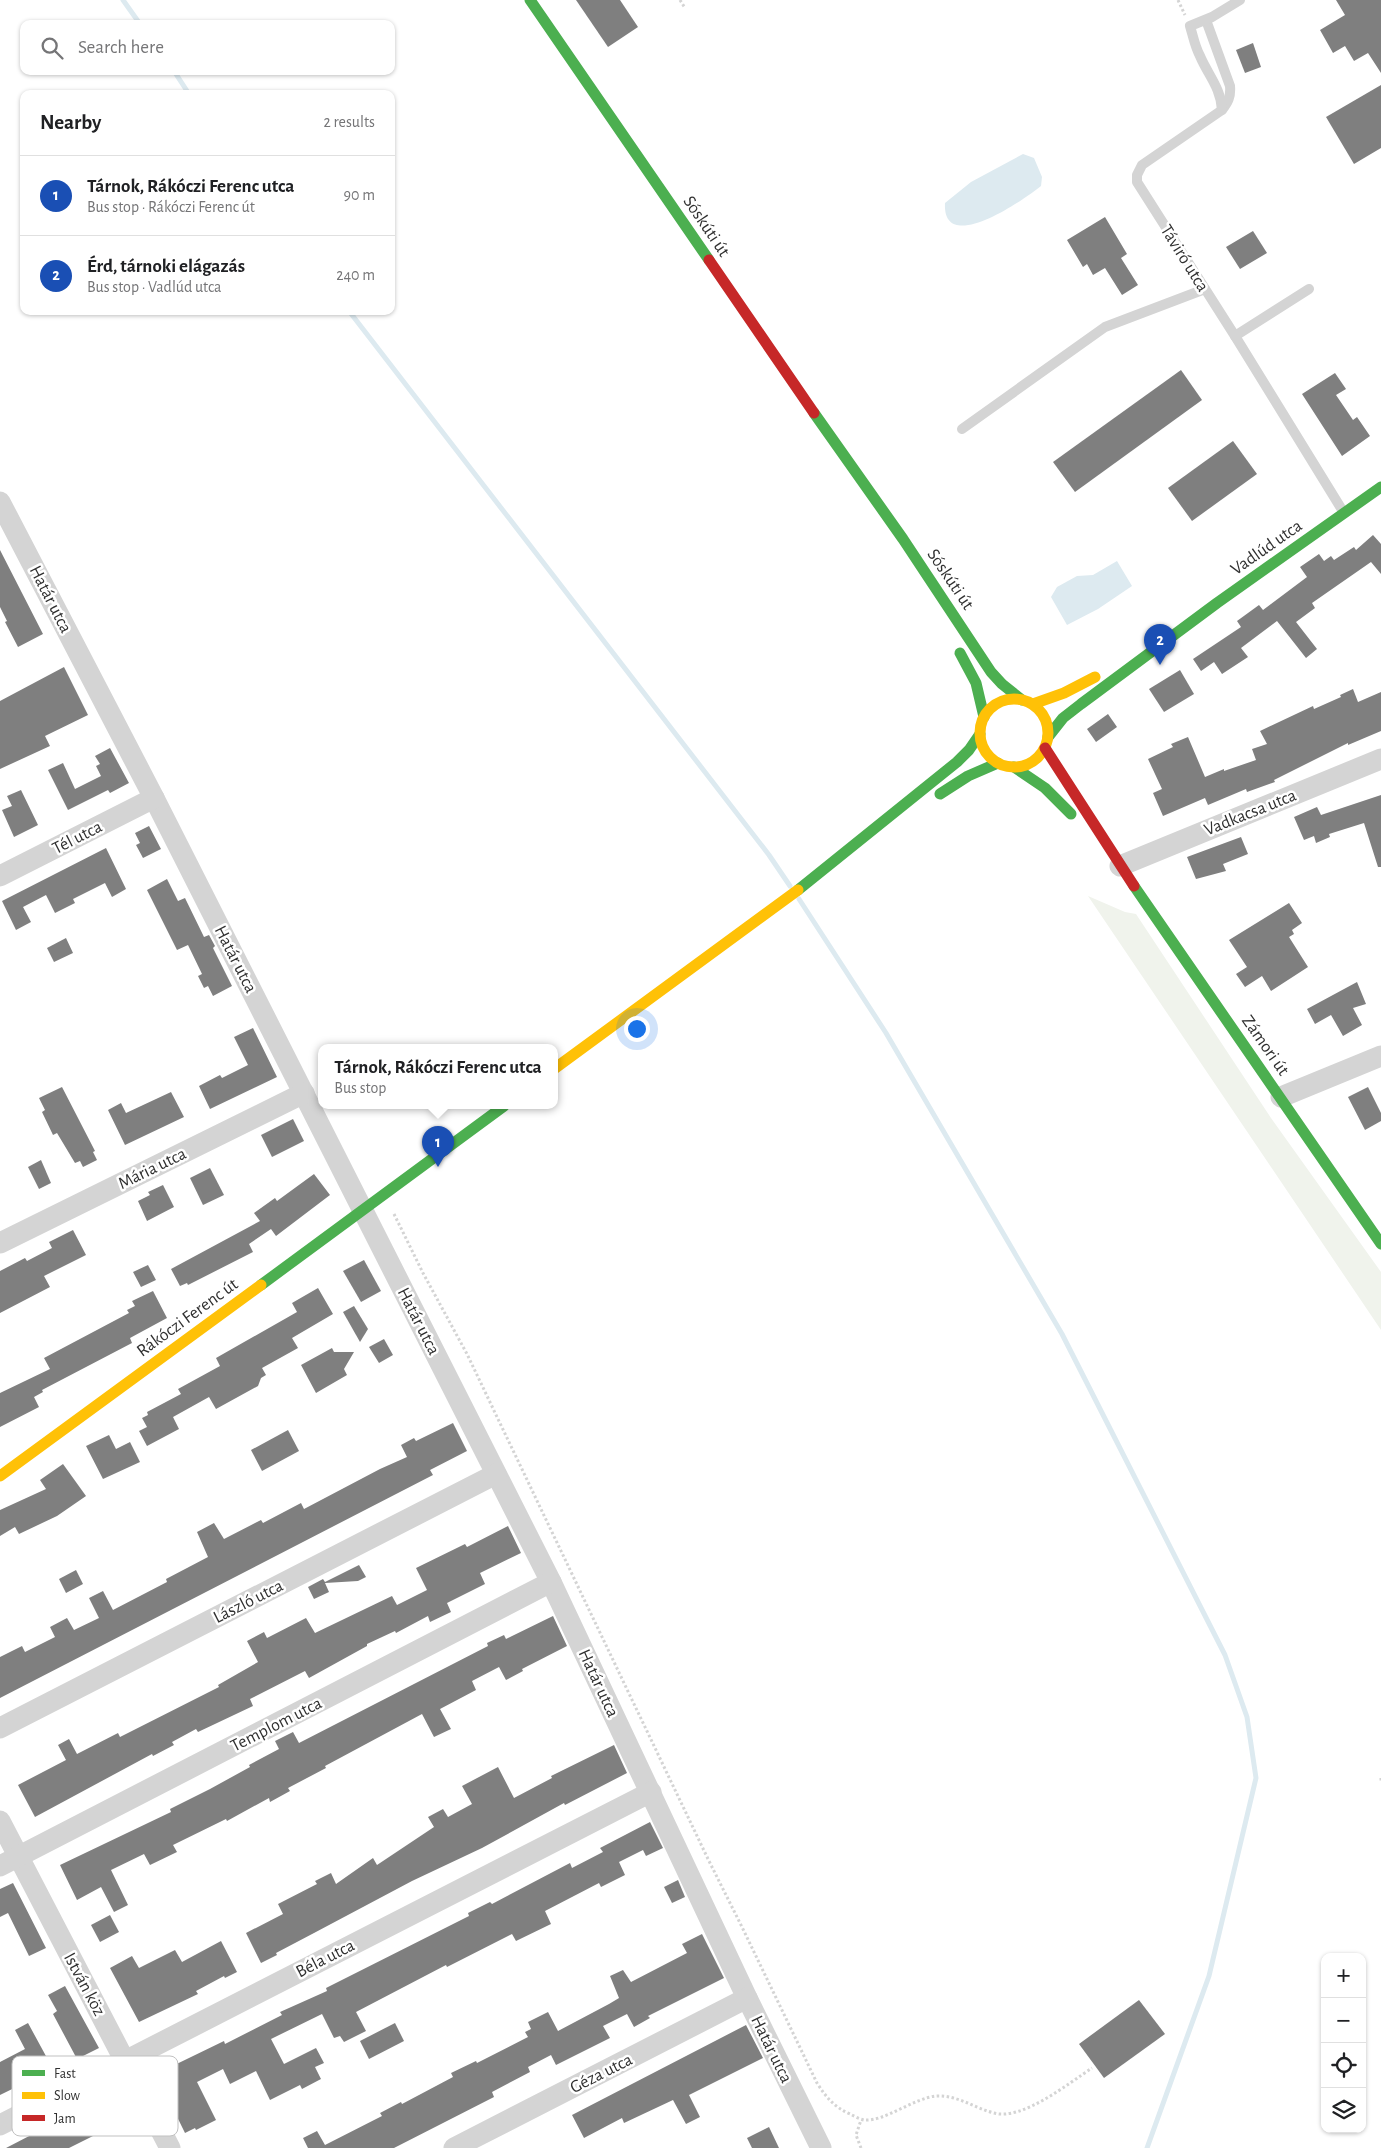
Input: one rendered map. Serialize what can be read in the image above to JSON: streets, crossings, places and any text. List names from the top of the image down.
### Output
{
  "streets": {
    "main road": [
      "Sóskúti út",
      "Vadlúd utca",
      "Zámori út",
      "Rákóczi Ferenc út"
    ],
    "street": [
      "Határ utca",
      "Vadkacsa utca",
      "Tél utca",
      "Mária utca",
      "László utca",
      "Templom utca",
      "Béla utca",
      "István köz",
      "Géza utca"
    ],
    "lane": ["Táviró utca"]
  },
  "crossings": [
    ["Sóskúti út", "Vadlúd utca"],
    ["Sóskúti út", "Zámori út"],
    ["Táviró utca", "Vadlúd utca"],
    ["Vadlúd utca", "Zámori út"],
    ["Határ utca", "Tél utca"],
    ["Határ utca", "Mária utca"],
    ["Határ utca", "Rákóczi Ferenc út"],
    ["Határ utca", "László utca"],
    ["Határ utca", "Templom utca"],
    ["Határ utca", "Béla utca"],
    ["Határ utca", "Géza utca"],
    ["Vadkacsa utca", "Zámori út"],
    ["Templom utca", "István köz"]
  ],
  "legend": ["Fast", "Slow", "Jam"],
  "page": {
    "search": "Search here",
    "heading": ["Nearby", "2 results"],
    "list": [
      {
        "mark": "1",
        "name": "Tárnok, Rákóczi Ferenc utca",
        "note": "Bus stop · Rákóczi Ferenc út",
        "value": "90 m"
      },
      {
        "mark": "2",
        "name": "Érd, tárnoki elágazás",
        "note": "Bus stop · Vadlúd utca",
        "value": "240 m"
      }
    ],
    "pins": ["2", "1"],
    "popup": ["Tárnok, Rákóczi Ferenc utca", "Bus stop"],
    "map_buttons": ["+", "−"]
  }
}
